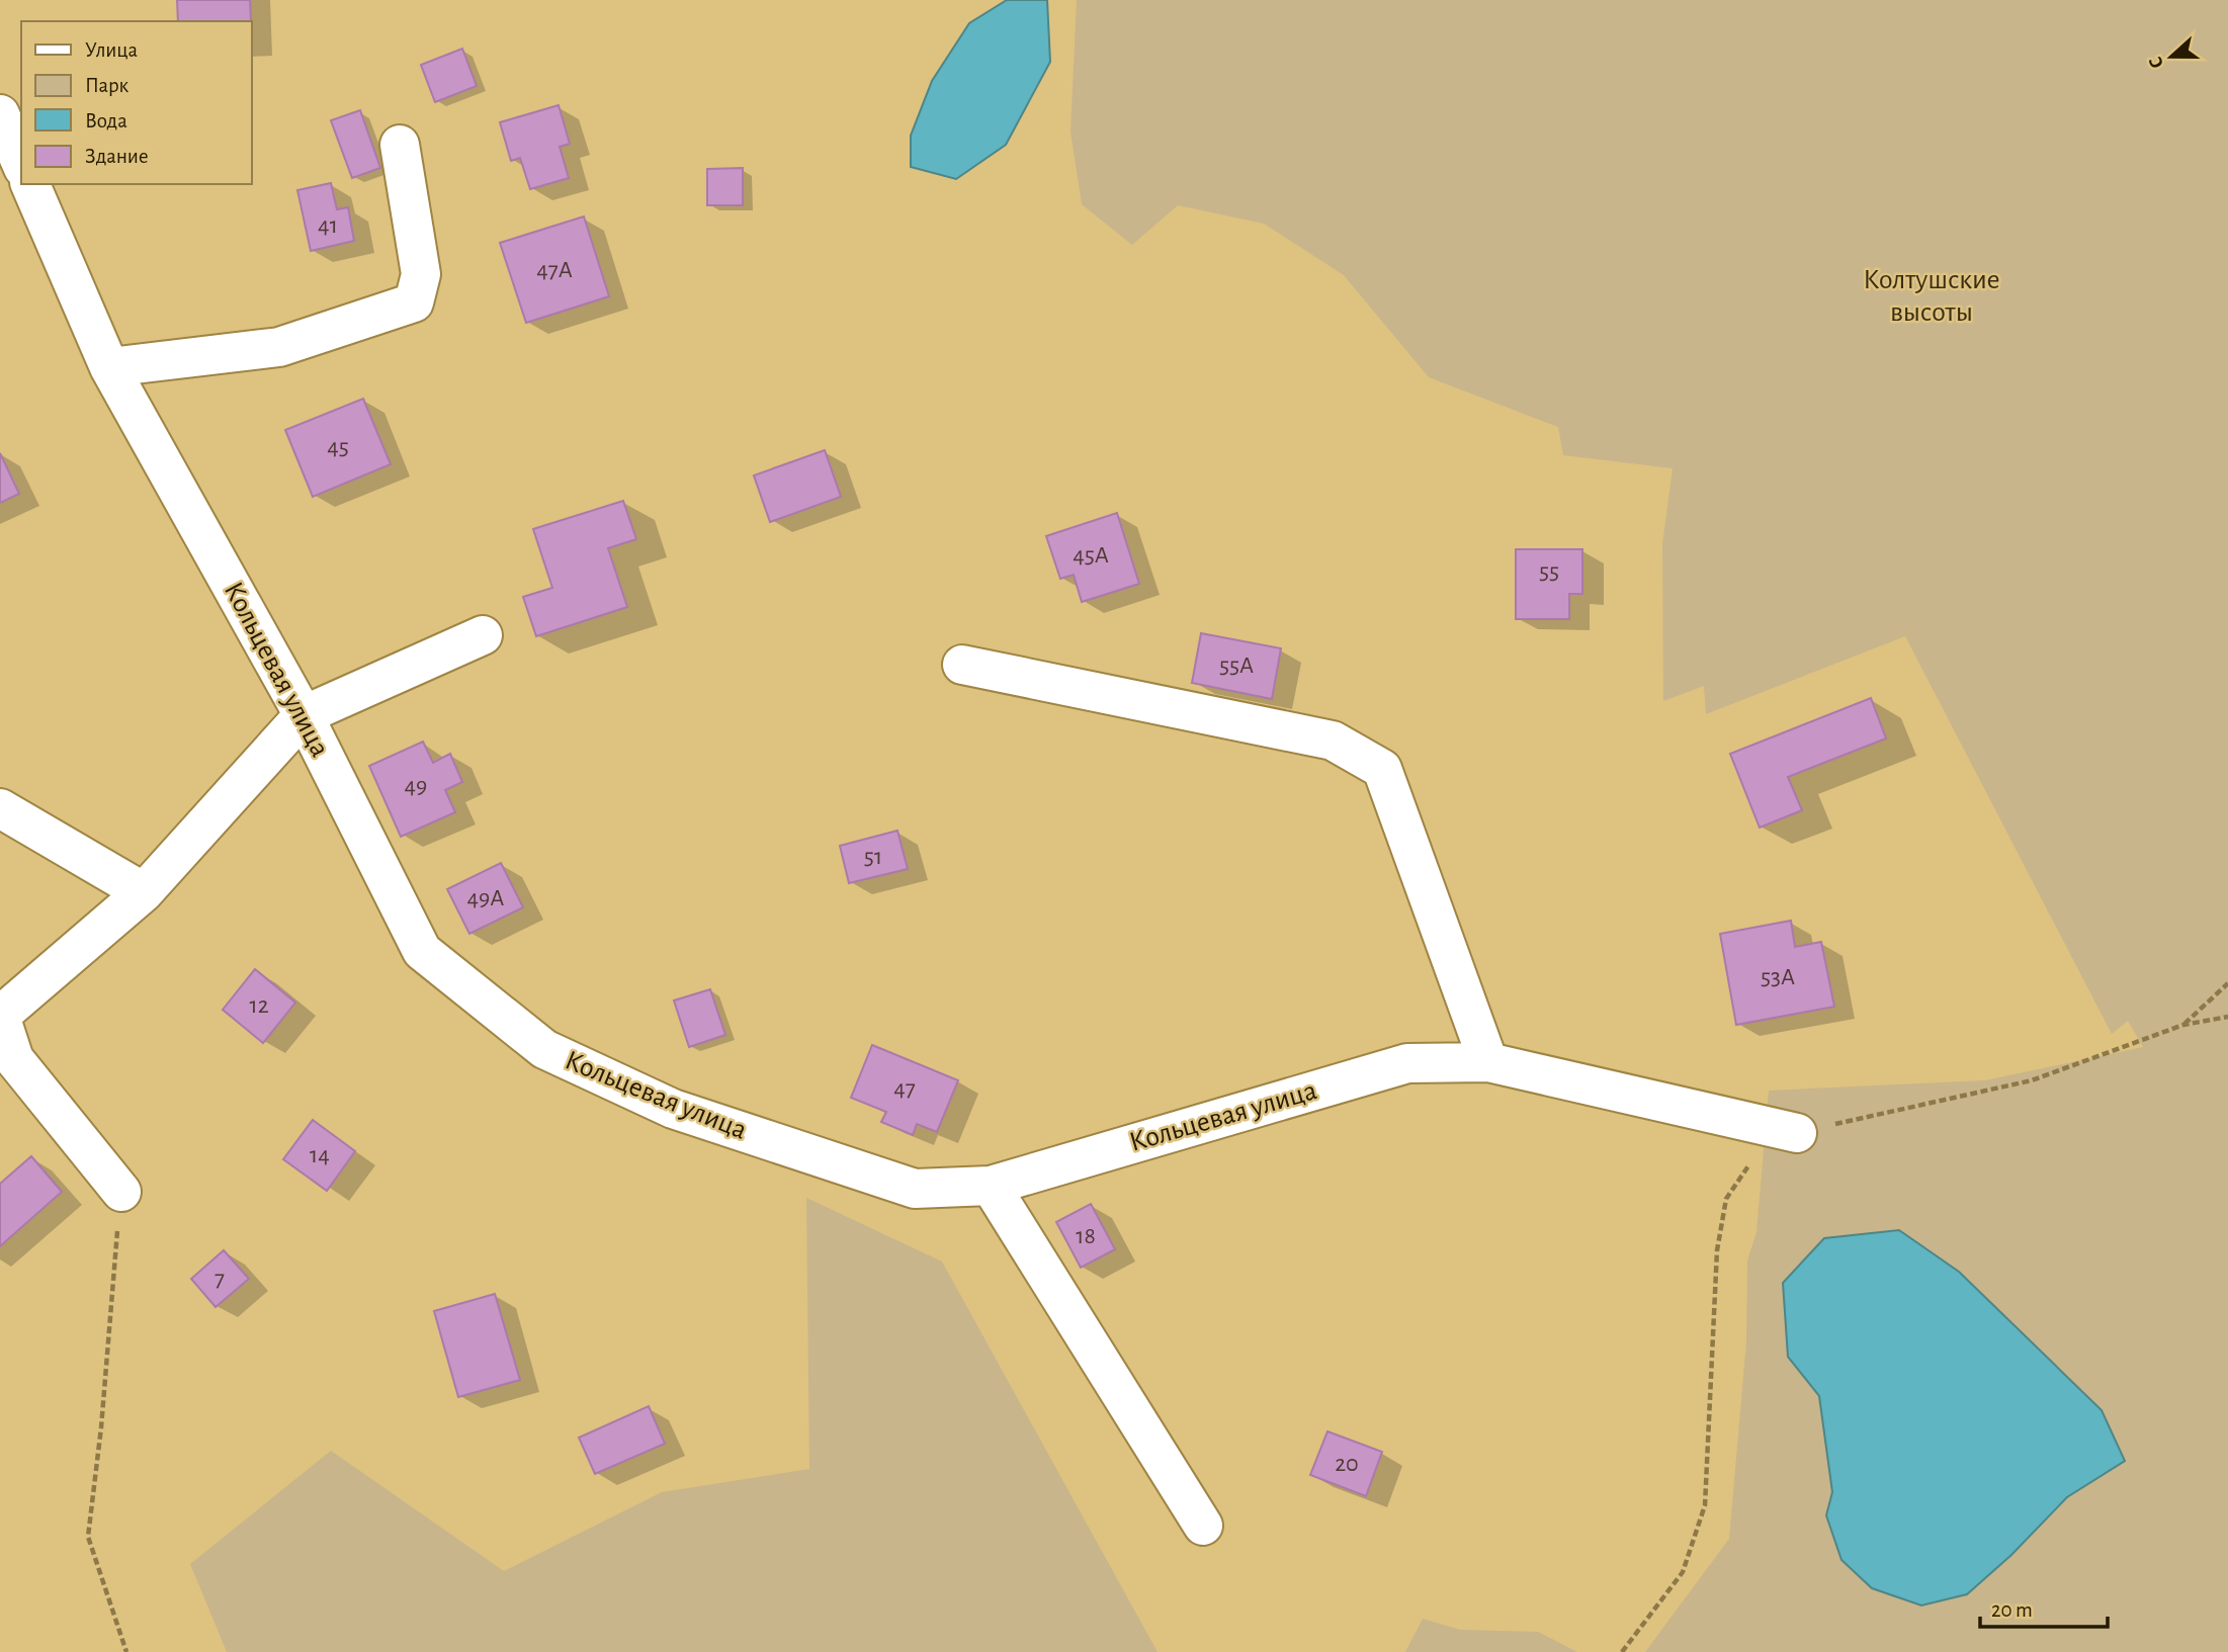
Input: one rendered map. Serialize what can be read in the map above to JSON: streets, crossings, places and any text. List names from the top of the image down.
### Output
{
  "streets": {
    "street": ["Кольцевая улица"]
  },
  "parks": ["Колтушские высоты"],
  "house_numbers": [
    "41",
    "47А",
    "45",
    "45А",
    "55",
    "55А",
    "49",
    "51",
    "49А",
    "53А",
    "12",
    "47",
    "14",
    "18",
    "7",
    "20"
  ],
  "legend": [
    "Улица",
    "Парк",
    "Вода",
    "Здание"
  ],
  "scale_bar": "20 m",
  "north": "left"
}
